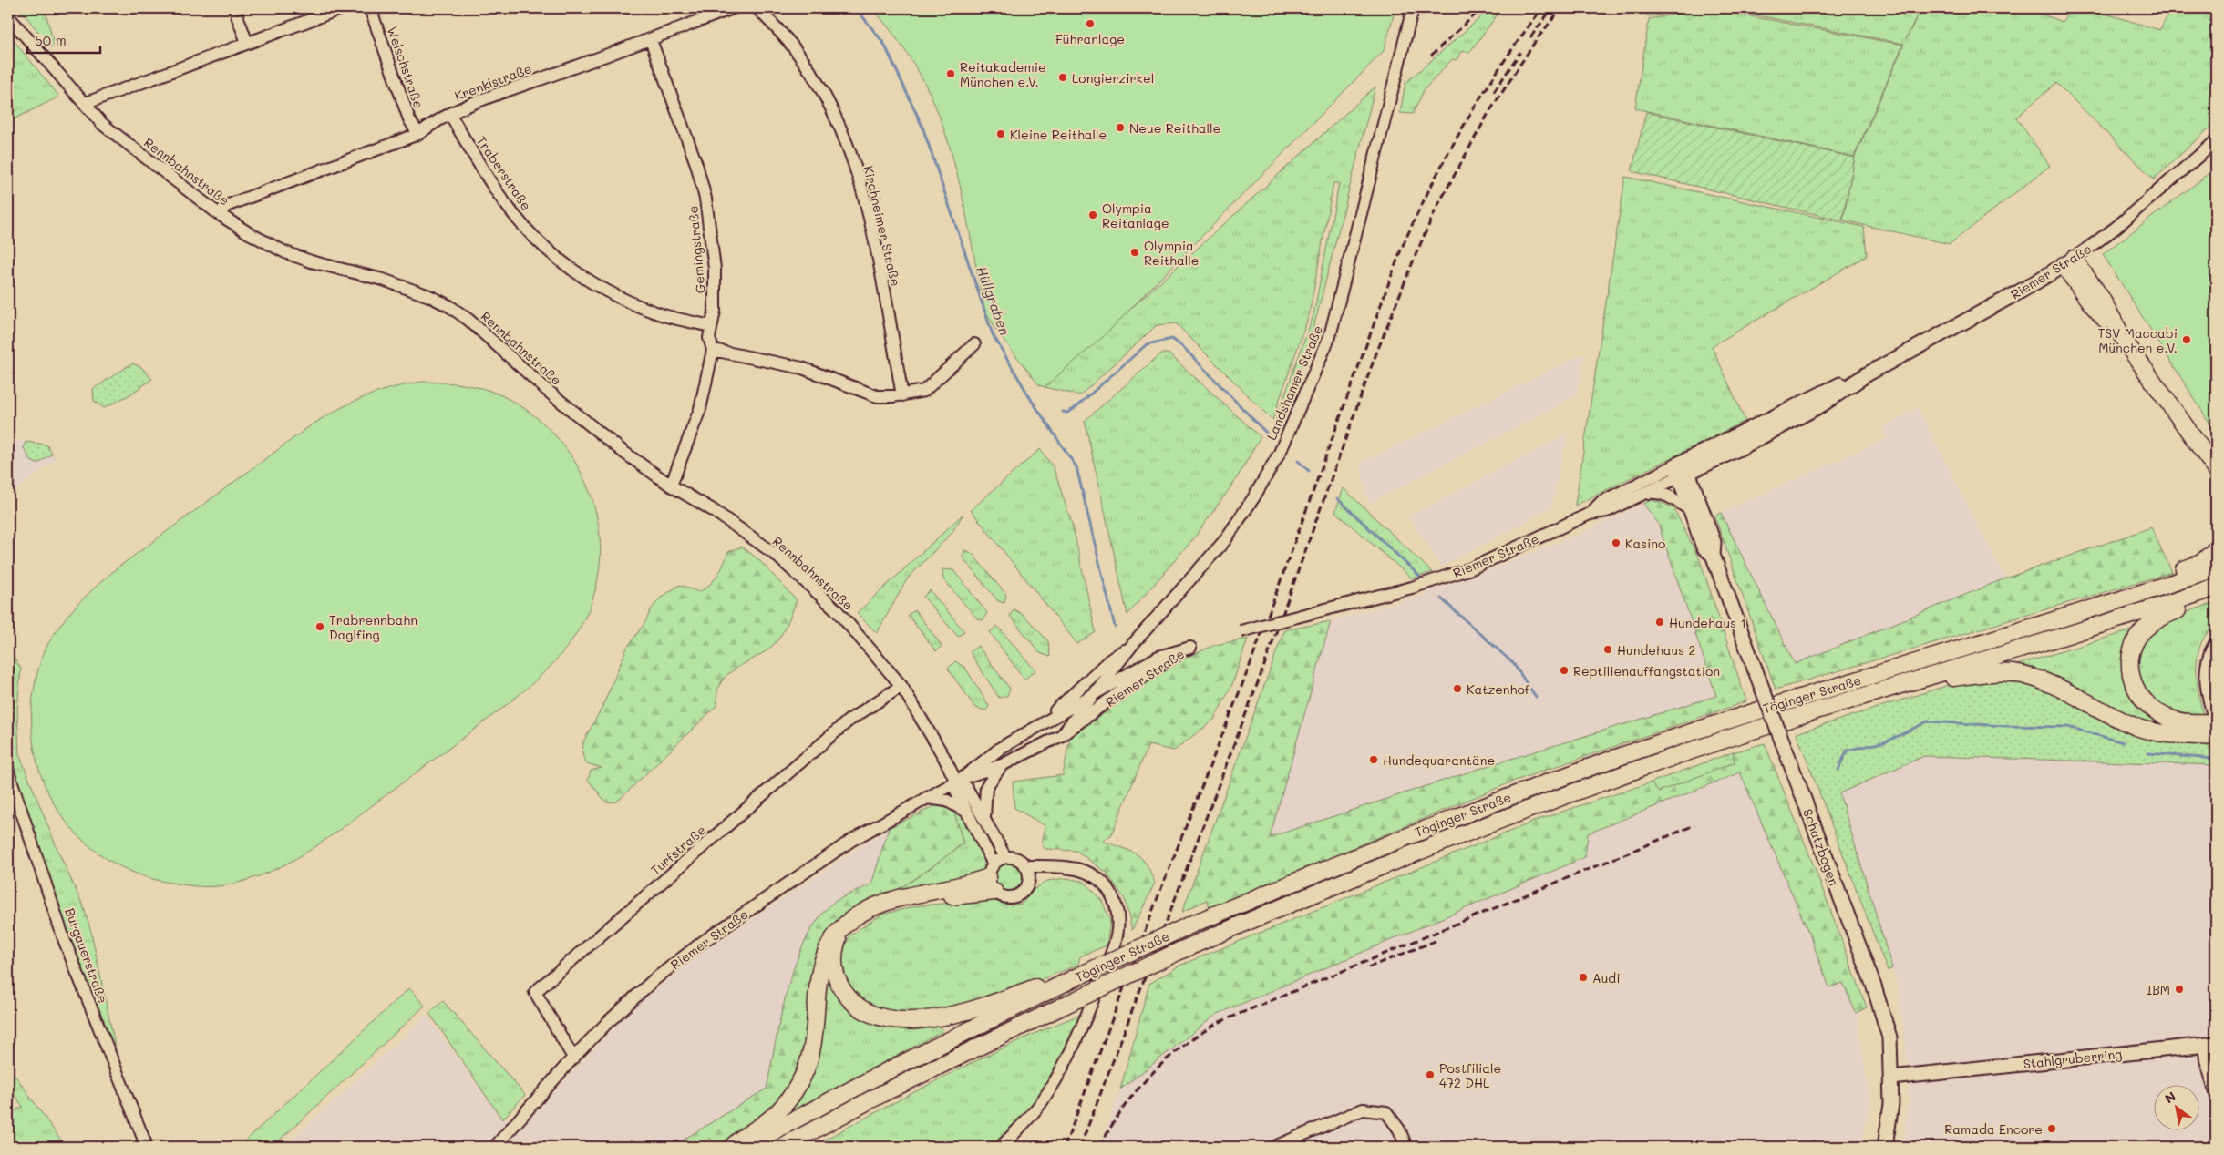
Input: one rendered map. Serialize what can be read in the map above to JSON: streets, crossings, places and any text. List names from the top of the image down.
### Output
{
  "streets": {
    "highway": ["Töginger Straße"],
    "main road": ["Riemer Straße", "Schatzbogen", "Stahlgruberring"],
    "street": [
      "Welschstraße",
      "Krenklstraße",
      "Rennbahnstraße",
      "Traberstraße",
      "Kirchheimer Straße",
      "Gemingstraße",
      "Landshamer Straße",
      "Turfstraße",
      "Burgauerstraße"
    ]
  },
  "crossings": [
    ["Welschstraße", "Krenklstraße"],
    ["Krenklstraße", "Rennbahnstraße"],
    ["Krenklstraße", "Traberstraße"],
    ["Krenklstraße", "Gemingstraße"],
    ["Rennbahnstraße", "Gemingstraße"],
    ["Rennbahnstraße", "Riemer Straße"],
    ["Rennbahnstraße", "Turfstraße"],
    ["Traberstraße", "Gemingstraße"],
    ["Riemer Straße", "Landshamer Straße"],
    ["Riemer Straße", "Schatzbogen"],
    ["Riemer Straße", "Turfstraße"],
    ["Schatzbogen", "Stahlgruberring"]
  ],
  "water": ["Hüllgraben"],
  "places": [
    "Führanlage",
    "Reitakademie München e.V.",
    "Longierzirkel",
    "Neue Reithalle",
    "Kleine Reithalle",
    "Olympia Reitanlage",
    "Olympia Reithalle",
    "TSV Maccabi München e.V.",
    "Kasino",
    "Hundehaus 1",
    "Trabrennbahn Daglfing",
    "Hundehaus 2",
    "Reptilienauffangstation",
    "Katzenhof",
    "Hundequarantäne",
    "Audi",
    "IBM",
    "Postfiliale 472 DHL",
    "Ramada Encore"
  ],
  "scale_bar": "50 m",
  "north": "top left"
}
